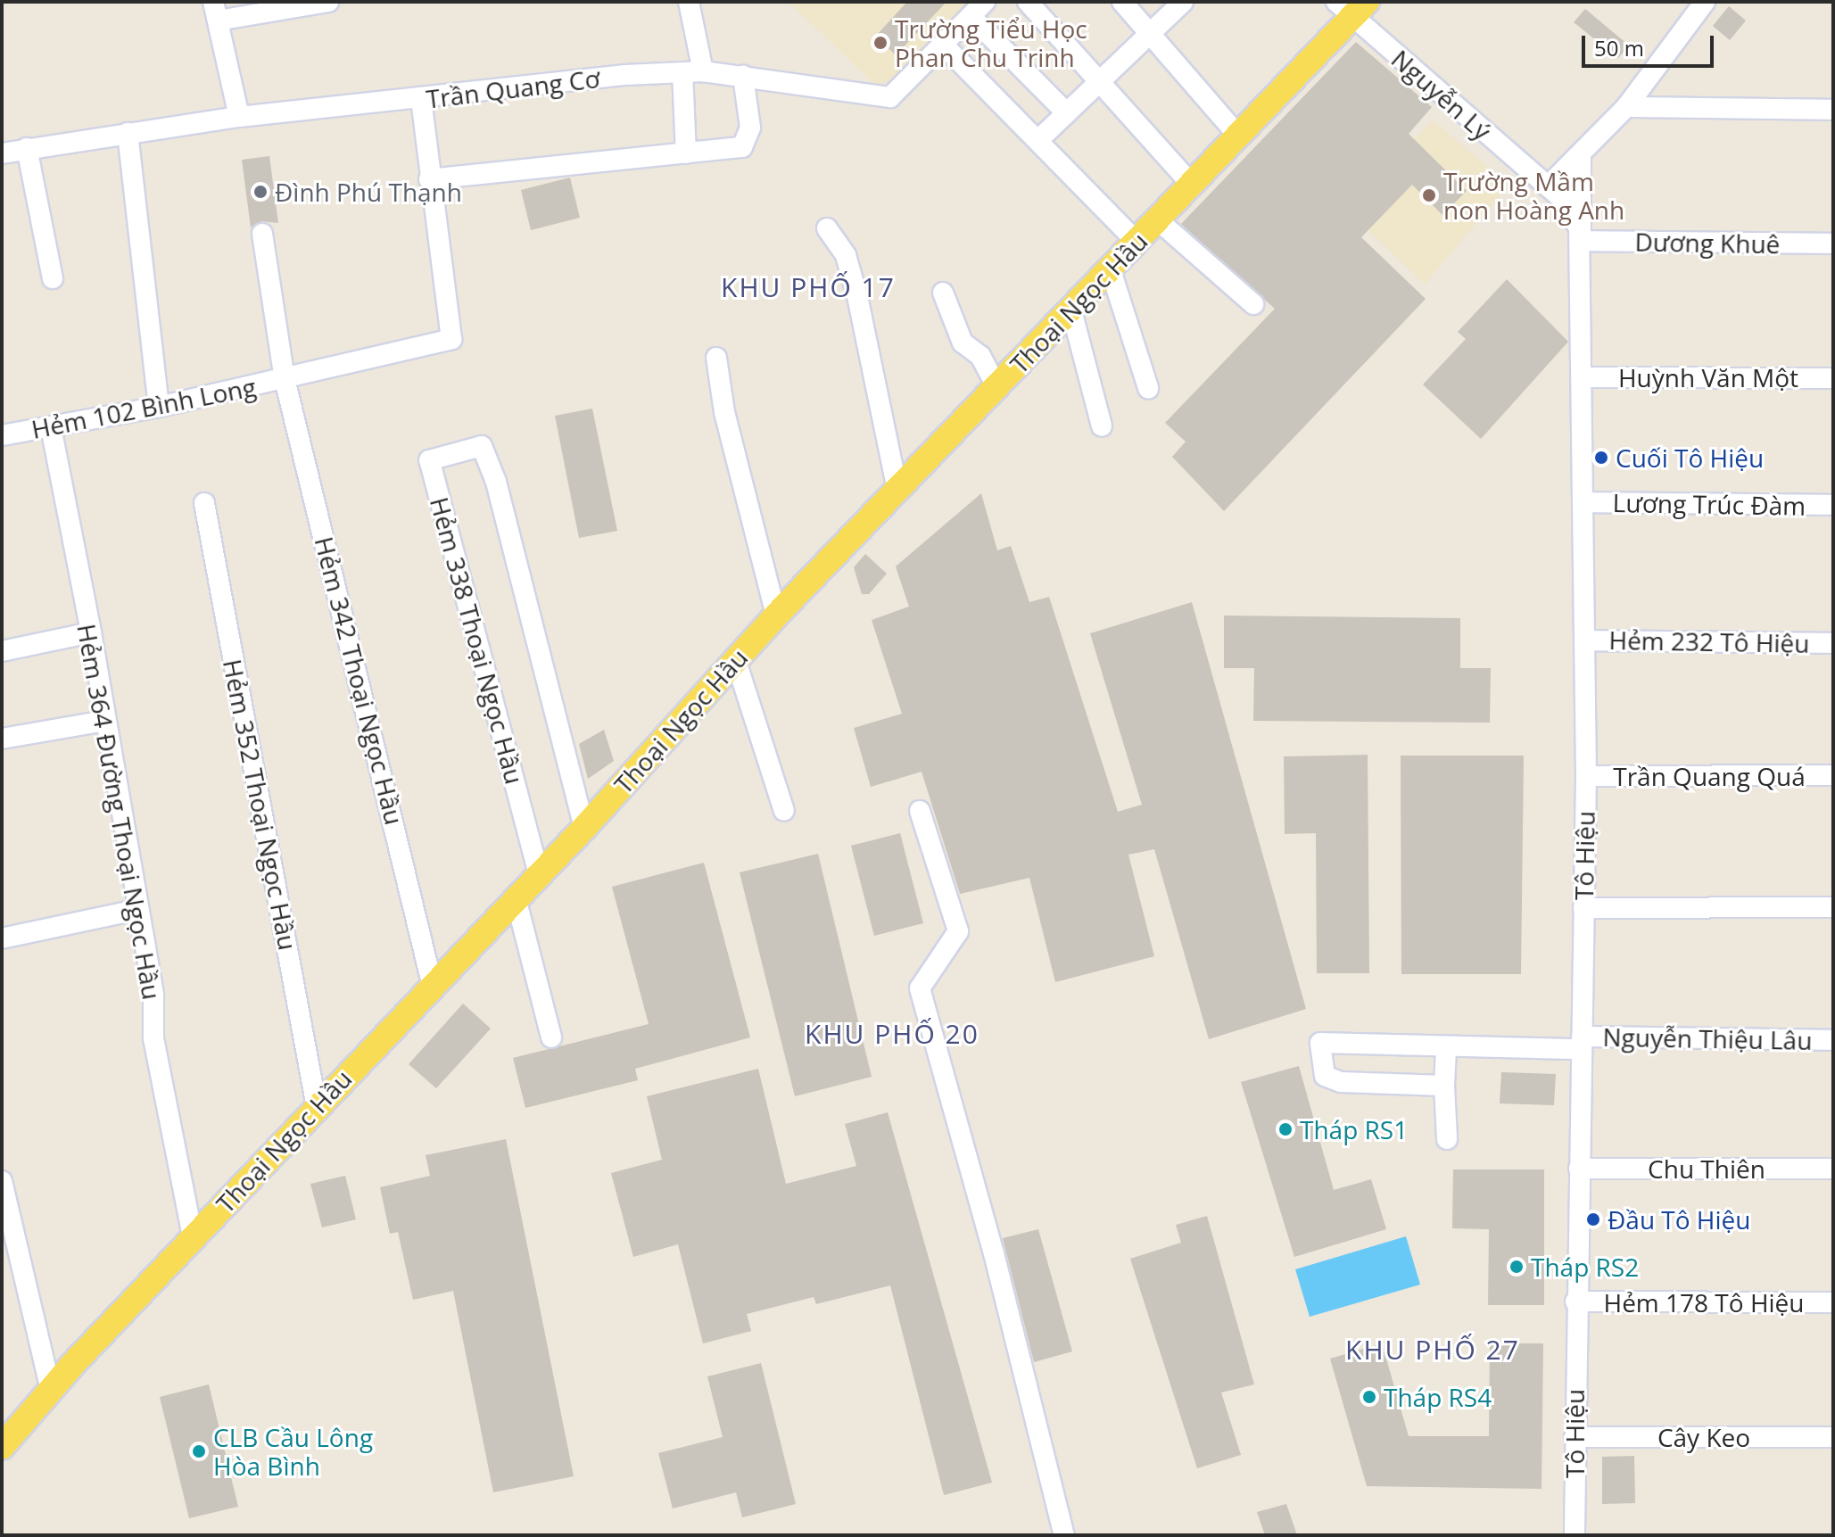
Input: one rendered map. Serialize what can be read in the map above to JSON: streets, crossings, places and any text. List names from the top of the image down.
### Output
{
  "streets": {
    "main road": ["Thoại Ngọc Hầu"],
    "street": [
      "Trần Quang Cơ",
      "Nguyễn Lý",
      "Dương Khuê",
      "Huỳnh Văn Một",
      "Hẻm 102 Bình Long",
      "Lương Trúc Đàm",
      "Hẻm 338 Thoại Ngọc Hầu",
      "Hẻm 232 Tô Hiệu",
      "Hẻm 342 Thoại Ngọc Hầu",
      "Trần Quang Quá",
      "Hẻm 352 Thoại Ngọc Hầu",
      "Hẻm 364 Đường Thoại Ngọc Hầu",
      "Tô Hiệu",
      "Nguyễn Thiệu Lâu",
      "Chu Thiên",
      "Hẻm 178 Tô Hiệu",
      "Cây Keo"
    ]
  },
  "crossings": [
    ["Nguyễn Lý", "Thoại Ngọc Hầu"],
    ["Nguyễn Lý", "Tô Hiệu"],
    ["Dương Khuê", "Tô Hiệu"],
    ["Thoại Ngọc Hầu", "Hẻm 338 Thoại Ngọc Hầu"],
    ["Thoại Ngọc Hầu", "Hẻm 342 Thoại Ngọc Hầu"],
    ["Thoại Ngọc Hầu", "Hẻm 352 Thoại Ngọc Hầu"],
    ["Thoại Ngọc Hầu", "Hẻm 364 Đường Thoại Ngọc Hầu"],
    ["Huỳnh Văn Một", "Tô Hiệu"],
    ["Hẻm 102 Bình Long", "Hẻm 342 Thoại Ngọc Hầu"],
    ["Hẻm 102 Bình Long", "Hẻm 364 Đường Thoại Ngọc Hầu"],
    ["Lương Trúc Đàm", "Tô Hiệu"],
    ["Hẻm 232 Tô Hiệu", "Tô Hiệu"],
    ["Trần Quang Quá", "Tô Hiệu"],
    ["Tô Hiệu", "Nguyễn Thiệu Lâu"],
    ["Tô Hiệu", "Chu Thiên"],
    ["Tô Hiệu", "Hẻm 178 Tô Hiệu"],
    ["Tô Hiệu", "Cây Keo"]
  ],
  "districts": ["KHU PHỐ 17", "KHU PHỐ 20", "KHU PHỐ 27"],
  "places": [
    "Trường Tiểu Học Phan Chu Trinh",
    "Đình Phú Thạnh",
    "Trường Mầm non Hoàng Anh",
    "Cuối Tô Hiệu",
    "Tháp RS1",
    "Đầu Tô Hiệu",
    "Tháp RS2",
    "Tháp RS4",
    "CLB Cầu Lông Hòa Bình"
  ],
  "scale_bar": "50 m"
}
